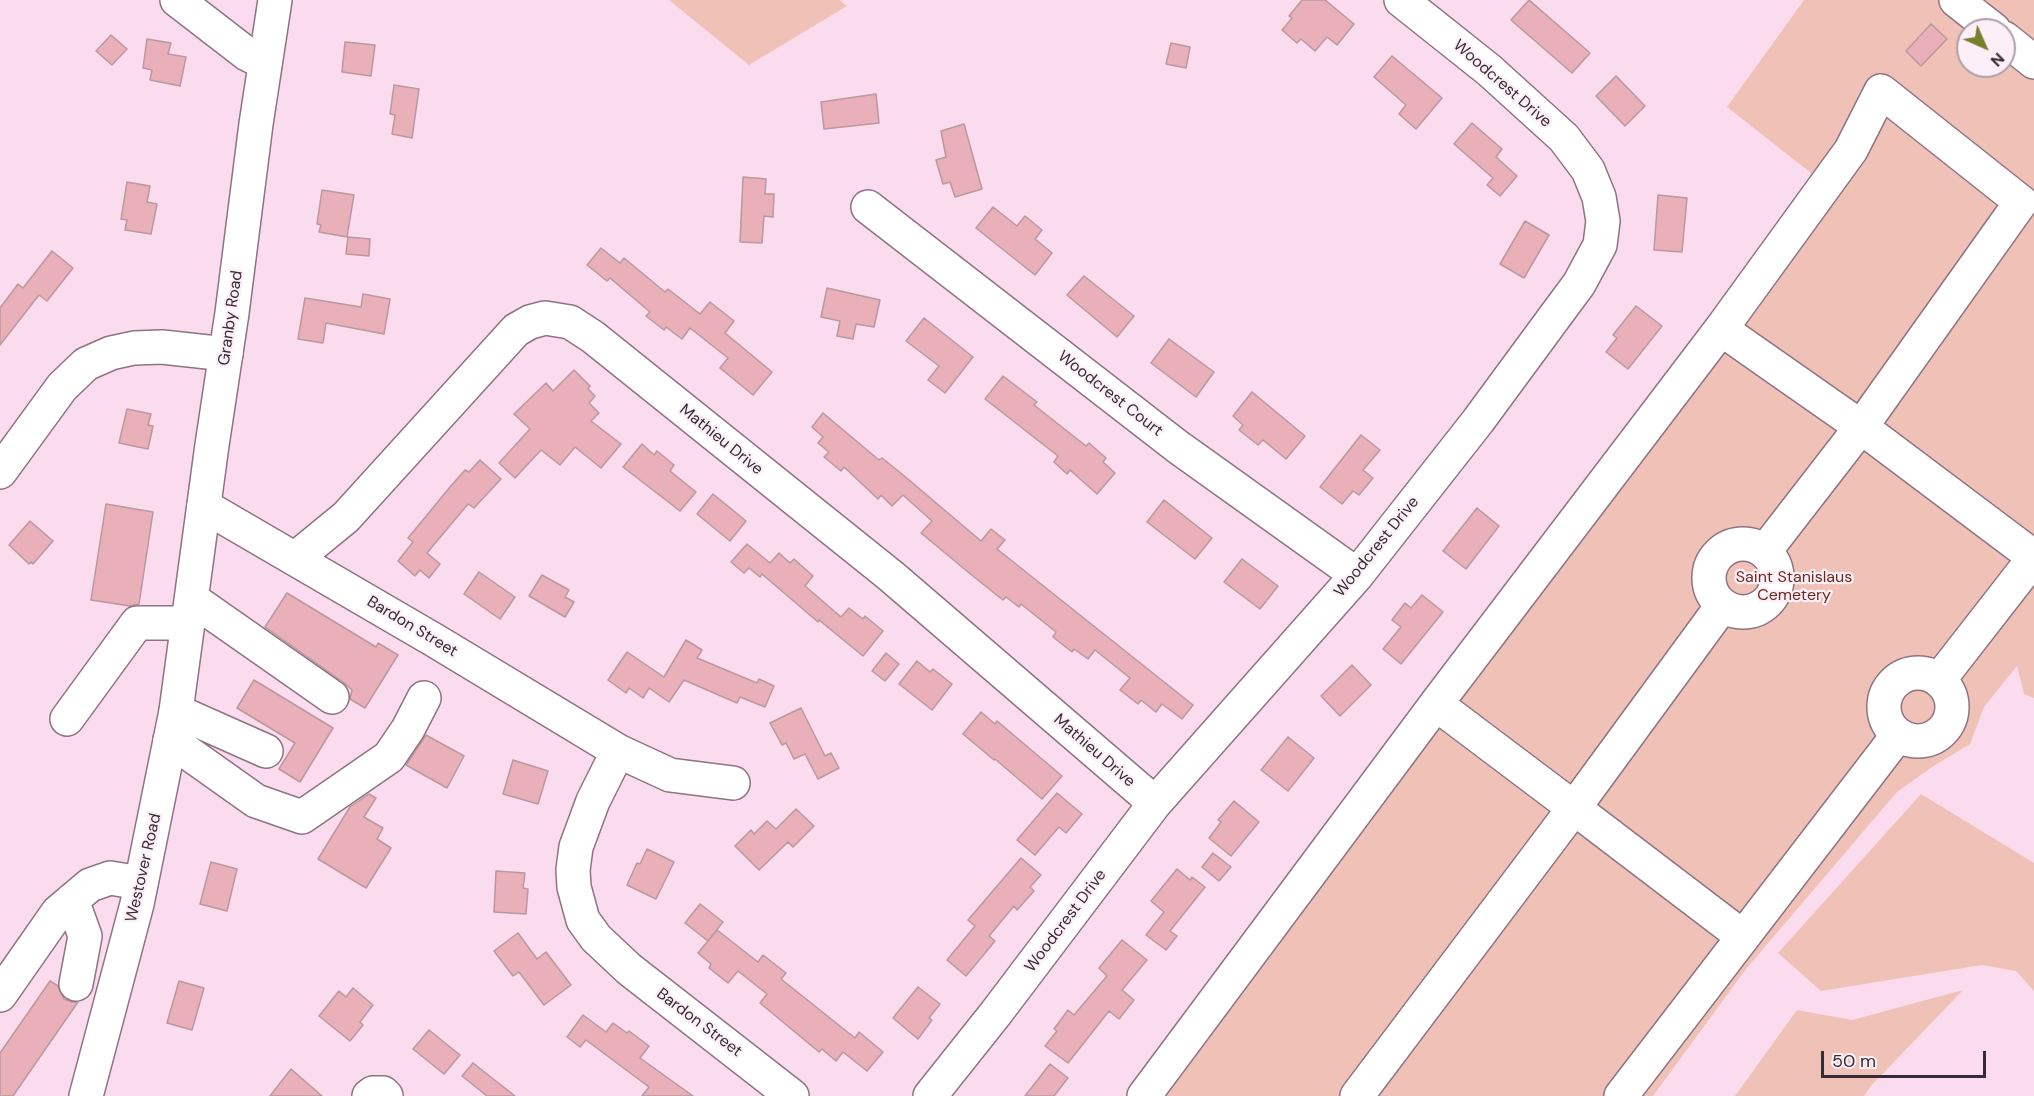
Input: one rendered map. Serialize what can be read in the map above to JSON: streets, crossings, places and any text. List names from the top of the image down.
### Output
{
  "streets": {
    "street": [
      "Woodcrest Drive",
      "Granby Road",
      "Woodcrest Court",
      "Mathieu Drive",
      "Bardon Street",
      "Westover Road"
    ]
  },
  "crossings": [
    ["Woodcrest Drive", "Woodcrest Court"],
    ["Woodcrest Drive", "Mathieu Drive"],
    ["Granby Road", "Bardon Street"],
    ["Granby Road", "Westover Road"],
    ["Mathieu Drive", "Bardon Street"]
  ],
  "parks": ["Saint Stanislaus Cemetery"],
  "scale_bar": "50 m",
  "north": "bottom right"
}
